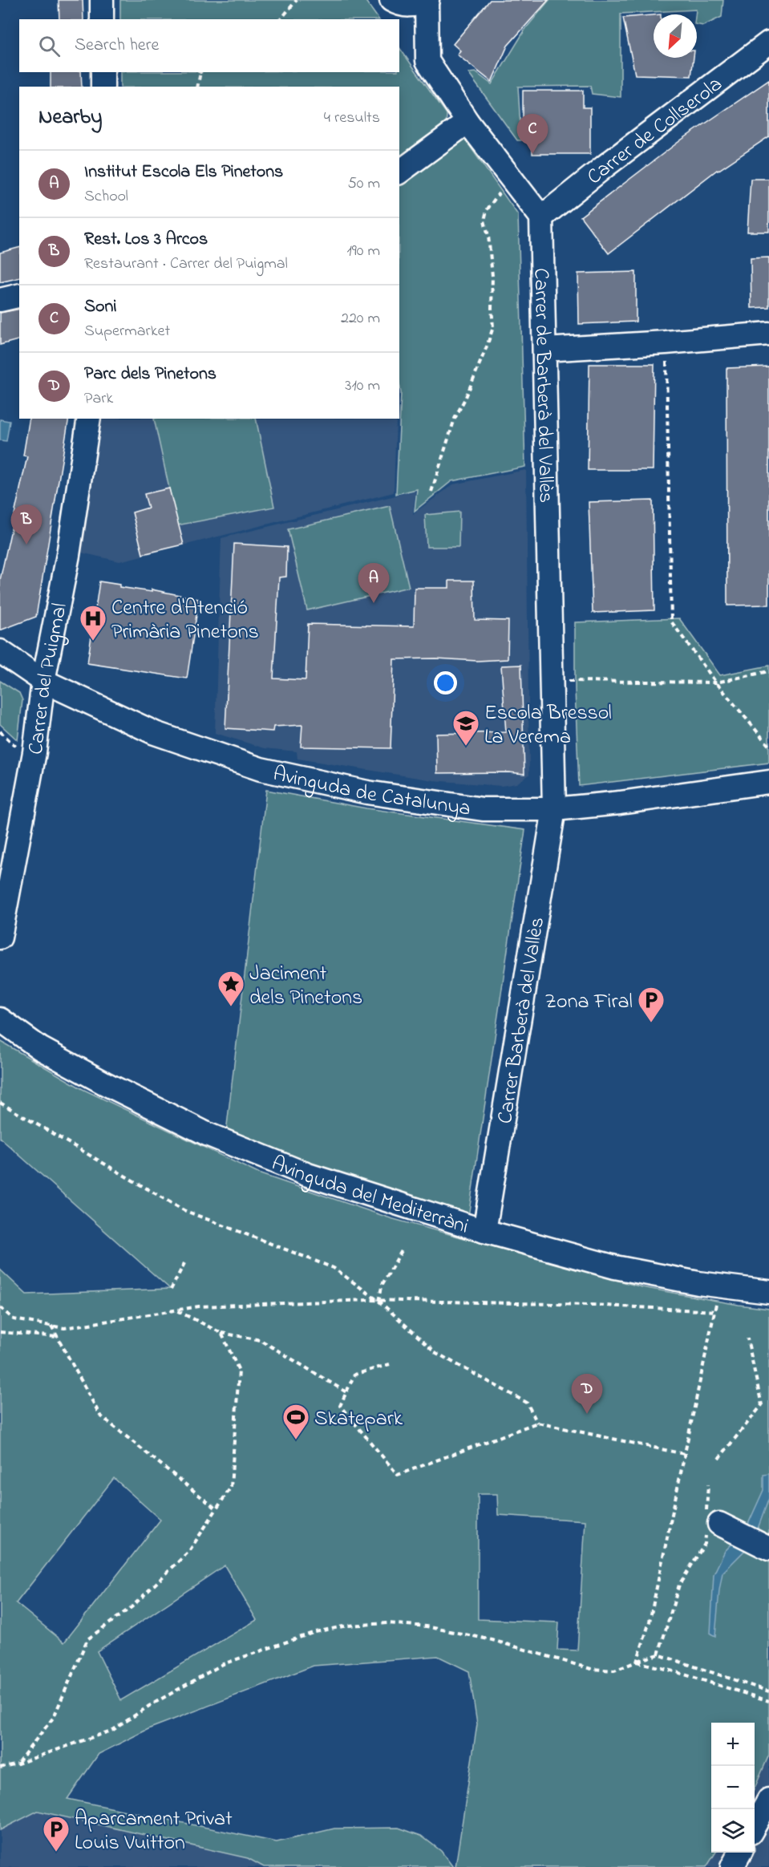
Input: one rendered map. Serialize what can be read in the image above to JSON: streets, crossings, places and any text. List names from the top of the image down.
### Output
{
  "streets": {
    "street": [
      "Carrer de Collserola",
      "Carrer de Barberà del Vallès",
      "Carrer del Puigmal",
      "Avinguda de Catalunya",
      "Carrer Barberà del Vallès",
      "Avinguda del Mediterràni"
    ]
  },
  "crossings": [
    ["Carrer de Collserola", "Carrer de Barberà del Vallès"],
    ["Carrer de Barberà del Vallès", "Avinguda de Catalunya"],
    ["Carrer de Barberà del Vallès", "Carrer Barberà del Vallès"],
    ["Carrer del Puigmal", "Avinguda de Catalunya"],
    ["Avinguda de Catalunya", "Carrer Barberà del Vallès"],
    ["Carrer Barberà del Vallès", "Avinguda del Mediterràni"]
  ],
  "places": {
    "hospital": ["Centre d'Atenció Primària Pinetons"],
    "school or university": ["Escola Bressol La Verema"],
    "place": ["Jaciment dels Pinetons"],
    "parking": ["Zona Firal", "Aparcament Privat Louis Vuitton"],
    "sports": ["Skatepark"]
  },
  "north": "bottom left",
  "page": {
    "search": "Search here",
    "heading": ["Nearby", "4 results"],
    "pins": [
      "C",
      "B",
      "A",
      "D"
    ],
    "list": [
      {
        "mark": "A",
        "name": "Institut Escola Els Pinetons",
        "note": "School",
        "value": "50 m"
      },
      {
        "mark": "B",
        "name": "Rest. Los 3 Arcos",
        "note": "Restaurant · Carrer del Puigmal",
        "value": "190 m"
      },
      {
        "mark": "C",
        "name": "Soni",
        "note": "Supermarket",
        "value": "220 m"
      },
      {
        "mark": "D",
        "name": "Parc dels Pinetons",
        "note": "Park",
        "value": "310 m"
      }
    ],
    "map_buttons": ["+", "−"]
  }
}
